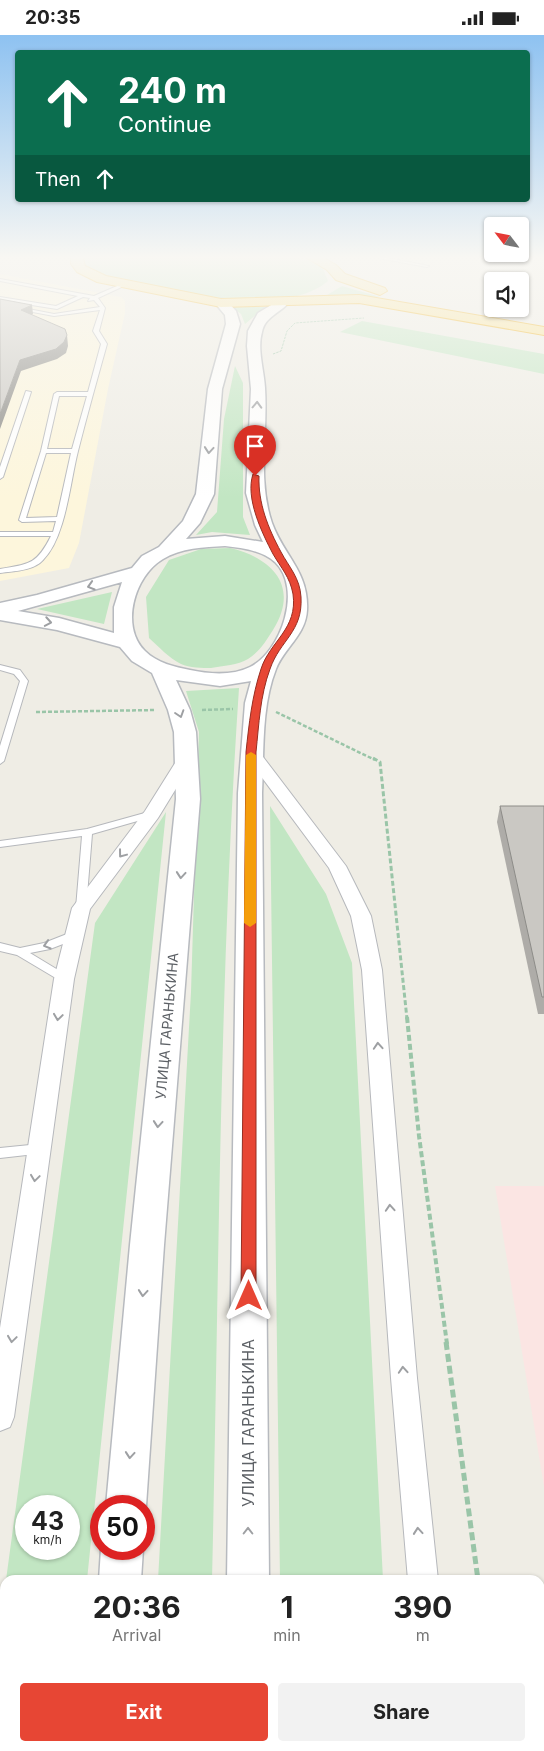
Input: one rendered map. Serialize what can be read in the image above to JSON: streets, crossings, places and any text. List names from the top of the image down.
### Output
{
  "streets": {
    "main road": ["УЛИЦА ГАРАНЬКИНА"]
  },
  "north": "top left",
  "page": {
    "status": "20:35",
    "turn": ["240 m", "Continue"],
    "then": "Then",
    "speed": "43 km/h",
    "limit": "50",
    "eta": [
      "20:36",
      "Arrival",
      "1",
      "min",
      "390",
      "m"
    ],
    "buttons": ["Exit", "Share"]
  }
}
